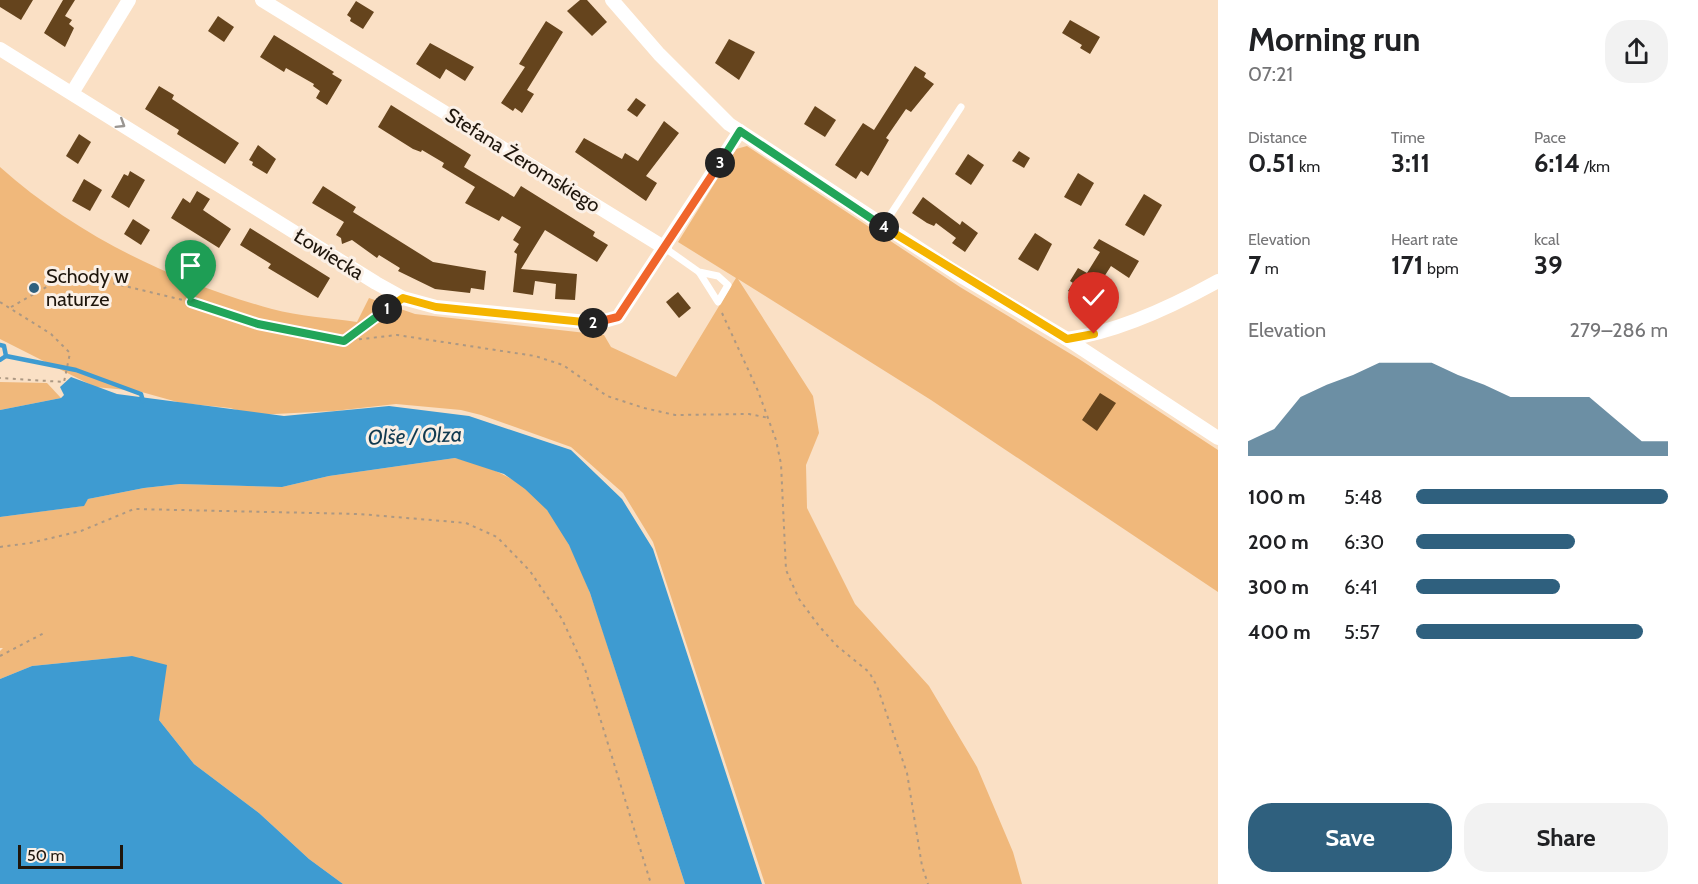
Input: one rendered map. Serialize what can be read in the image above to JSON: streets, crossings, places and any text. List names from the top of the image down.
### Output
{
  "streets": {
    "street": ["Stefana Żeromskiego", "Łowiecka"]
  },
  "crossings": [
    ["Stefana Żeromskiego", "Łowiecka"]
  ],
  "one_way": ["Łowiecka"],
  "water": ["Olše / Olza"],
  "places": ["Schody w naturze"],
  "scale_bar": "50 m",
  "page": {
    "heading": ["Morning run", "07:21"],
    "stats": [
      ["Distance", "0.51 km"],
      ["Time", "3:11"],
      ["Pace", "6:14 /km"],
      ["Elevation", "7 m"],
      ["Heart rate", "171 bpm"],
      ["kcal", "39"]
    ],
    "pins": [
      "3",
      "4",
      "1",
      "2"
    ],
    "chart": ["Elevation", "279–286 m"],
    "list": [
      {
        "name": "100 m",
        "note": "5:48"
      },
      {
        "name": "200 m",
        "note": "6:30"
      },
      {
        "name": "300 m",
        "note": "6:41"
      },
      {
        "name": "400 m",
        "note": "5:57"
      }
    ],
    "buttons": ["Save", "Share"],
    "scale": "50 m"
  }
}
